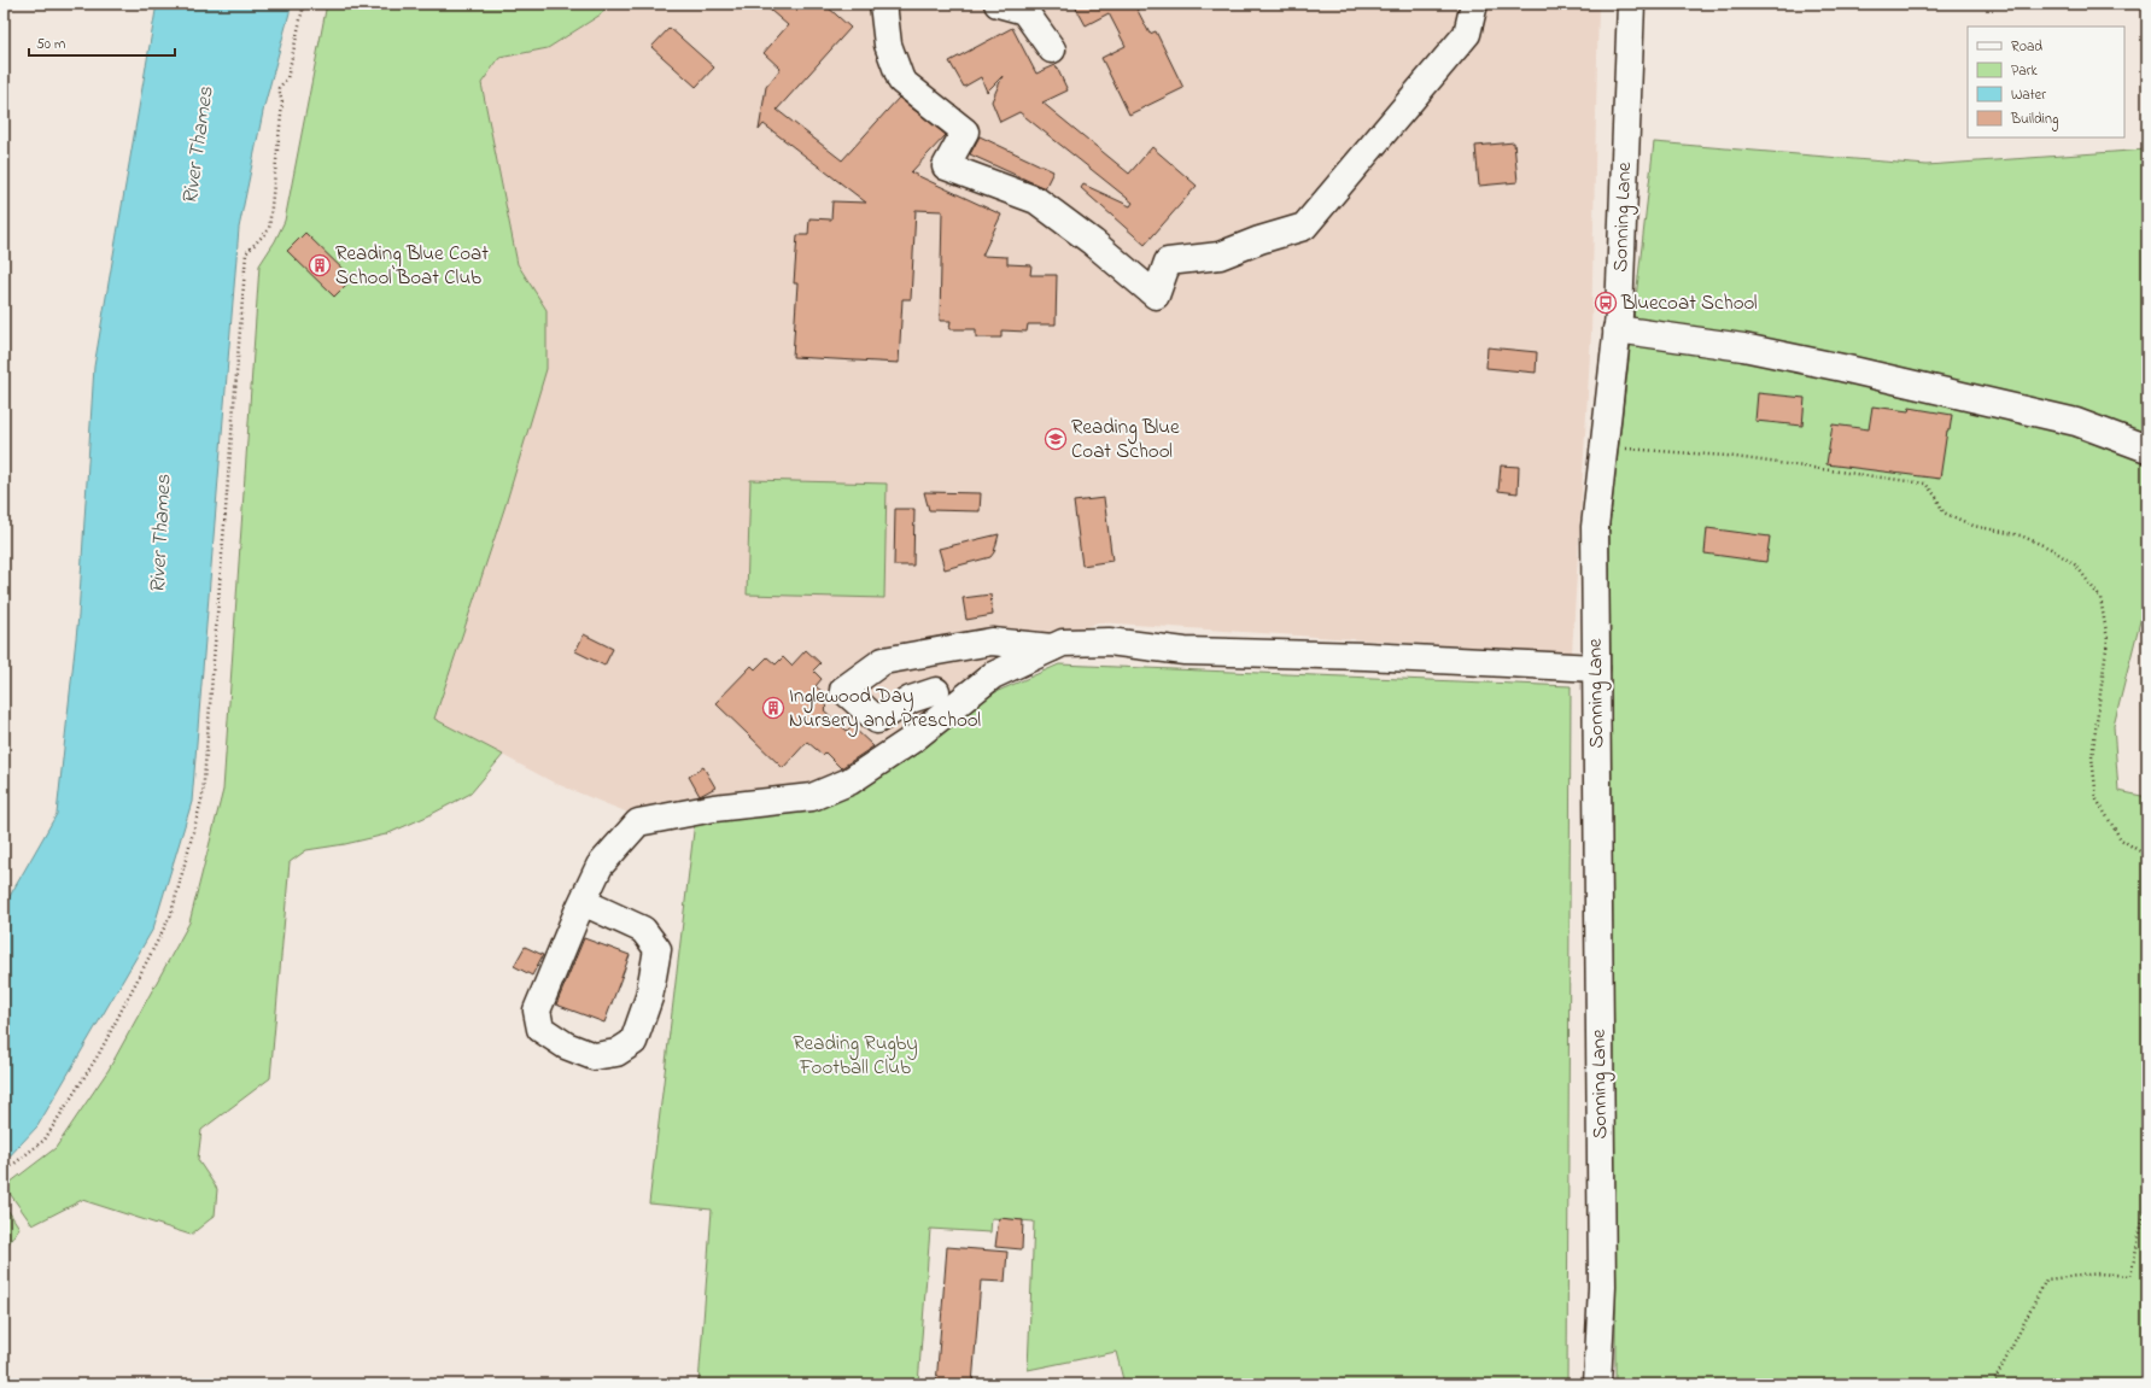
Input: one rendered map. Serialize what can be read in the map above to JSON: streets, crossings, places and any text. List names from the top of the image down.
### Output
{
  "streets": {
    "street": ["Sonning Lane"]
  },
  "water": ["River Thames"],
  "parks": ["Reading Rugby Football Club"],
  "places": {
    "building": ["Reading Blue Coat School Boat Club", "Inglewood Day Nursery and Preschool"],
    "bus stop": ["Bluecoat School"],
    "school or university": ["Reading Blue Coat School"]
  },
  "legend": [
    "Road",
    "Park",
    "Water",
    "Building"
  ],
  "scale_bar": "50 m"
}
